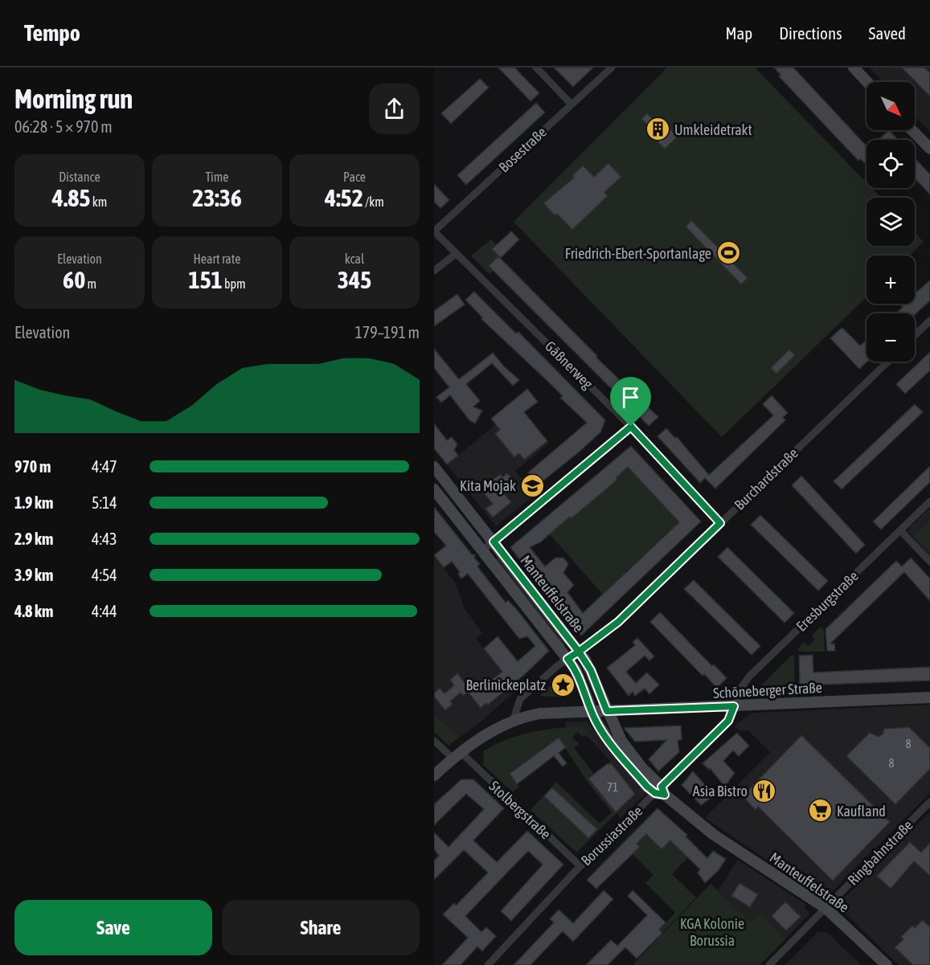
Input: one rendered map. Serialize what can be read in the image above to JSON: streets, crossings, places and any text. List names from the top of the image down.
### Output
{
  "streets": {
    "main road": ["Manteuffelstraße", "Schöneberger Straße"],
    "street": [
      "Bosestraße",
      "Gäßnerweg",
      "Burchardstraße",
      "Eresburgstraße",
      "Stolbergstraße",
      "Borussiastraße",
      "Ringbahnstraße"
    ]
  },
  "crossings": [
    ["Bosestraße", "Gäßnerweg"],
    ["Gäßnerweg", "Burchardstraße"],
    ["Burchardstraße", "Manteuffelstraße"],
    ["Burchardstraße", "Schöneberger Straße"],
    ["Manteuffelstraße", "Schöneberger Straße"],
    ["Manteuffelstraße", "Borussiastraße"],
    ["Manteuffelstraße", "Ringbahnstraße"],
    ["Eresburgstraße", "Schöneberger Straße"],
    ["Eresburgstraße", "Borussiastraße"],
    ["Schöneberger Straße", "Stolbergstraße"],
    ["Schöneberger Straße", "Borussiastraße"],
    ["Stolbergstraße", "Borussiastraße"]
  ],
  "parks": ["KGA Kolonie Borussia"],
  "places": {
    "building": ["Umkleidetrakt"],
    "sports": ["Friedrich-Ebert-Sportanlage"],
    "school or university": ["Kita Mojak"],
    "place": ["Berlinickeplatz"],
    "restaurant": ["Asia Bistro"],
    "supermarket": ["Kaufland"]
  },
  "house_numbers": ["8", "8", "71"],
  "north": "bottom right",
  "page": {
    "header": "Tempo",
    "nav": ["Map", "Directions", "Saved"],
    "heading": ["Morning run", "06:28 · 5 × 970 m"],
    "map_buttons": ["+", "−"],
    "stats": [
      ["Distance", "4.85 km"],
      ["Time", "23:36"],
      ["Pace", "4:52 /km"],
      ["Elevation", "60 m"],
      ["Heart rate", "151 bpm"],
      ["kcal", "345"]
    ],
    "chart": ["Elevation", "179–191 m"],
    "list": [
      {
        "name": "970 m",
        "note": "4:47"
      },
      {
        "name": "1.9 km",
        "note": "5:14"
      },
      {
        "name": "2.9 km",
        "note": "4:43"
      },
      {
        "name": "3.9 km",
        "note": "4:54"
      },
      {
        "name": "4.8 km",
        "note": "4:44"
      }
    ],
    "buttons": ["Save", "Share"]
  }
}
